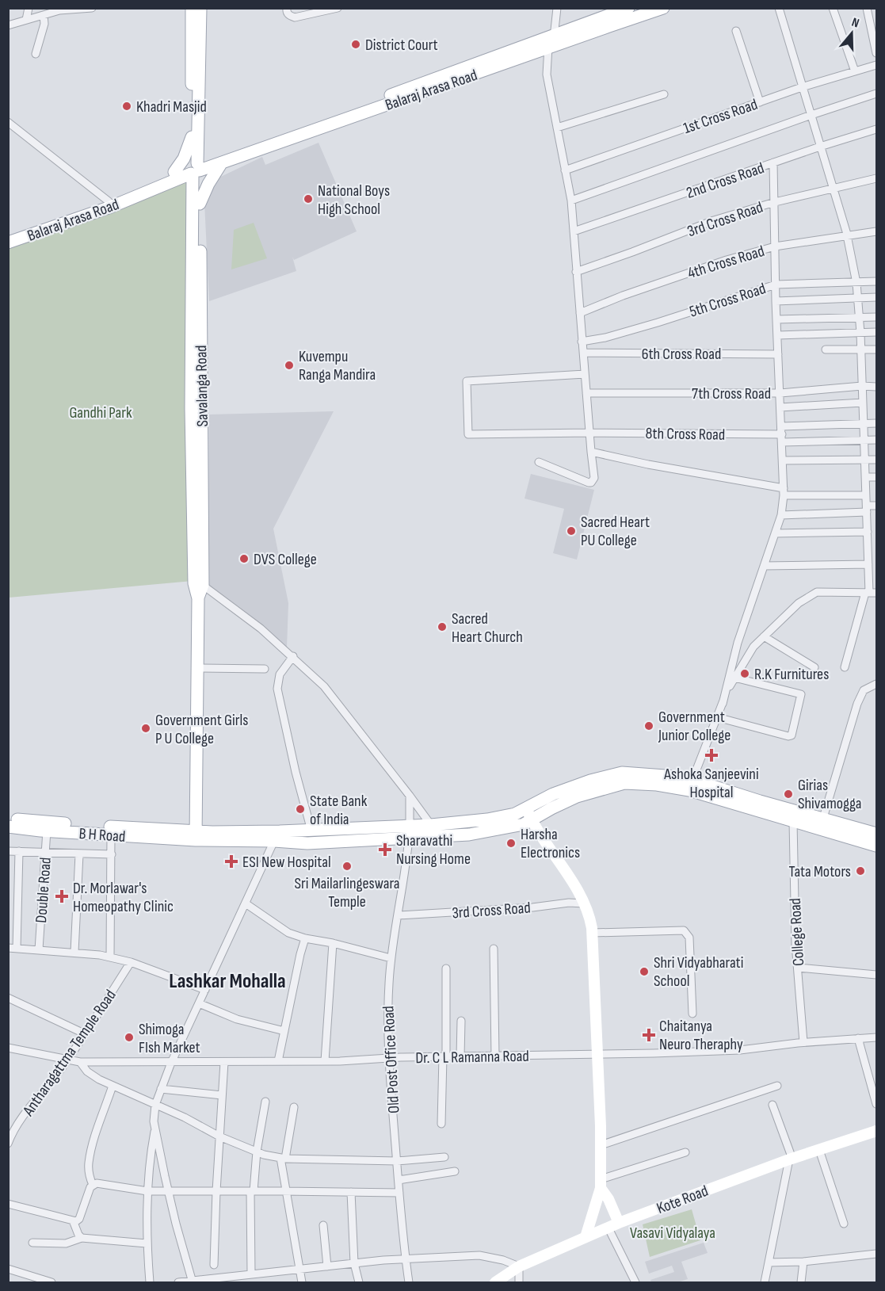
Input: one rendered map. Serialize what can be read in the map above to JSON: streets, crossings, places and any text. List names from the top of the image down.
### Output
{
  "streets": {
    "main road": ["Balaraj Arasa Road", "Savalanga Road", "B H Road"],
    "street": [
      "1st Cross Road",
      "2nd Cross Road",
      "3rd Cross Road",
      "4th Cross Road",
      "5th Cross Road",
      "6th Cross Road",
      "7th Cross Road",
      "8th Cross Road",
      "Double Road",
      "College Road",
      "Antharagattma Temple Road",
      "Dr. C L Ramanna Road",
      "Old Post Office Road",
      "Kote Road"
    ]
  },
  "crossings": [
    ["Balaraj Arasa Road", "Savalanga Road"],
    ["3rd Cross Road", "Old Post Office Road"],
    ["Savalanga Road", "B H Road"],
    ["B H Road", "Double Road"],
    ["College Road", "Dr. C L Ramanna Road"],
    ["Antharagattma Temple Road", "Dr. C L Ramanna Road"],
    ["Dr. C L Ramanna Road", "Old Post Office Road"]
  ],
  "districts": ["Lashkar Mohalla"],
  "parks": ["Gandhi Park", "Vasavi Vidyalaya"],
  "places": {
    "other": [
      "District Court",
      "Khadri Masjid",
      "National Boys High School",
      "Kuvempu Ranga Mandira",
      "Sacred Heart PU College",
      "DVS College",
      "Sacred Heart Church",
      "R.K Furnitures",
      "Government Junior College",
      "Government Girls P U College",
      "Girias Shivamogga",
      "State Bank of India",
      "Harsha Electronics",
      "Sri Mailarlingeswara Temple",
      "Tata Motors",
      "Shri Vidyabharati School",
      "Shimoga FIsh Market"
    ],
    "health": [
      "Ashoka Sanjeevini Hospital",
      "Sharavathi Nursing Home",
      "ESI New Hospital",
      "Dr. Morlawar's Homeopathy Clinic",
      "Chaitanya Neuro Theraphy"
    ]
  },
  "north": "top"
}
